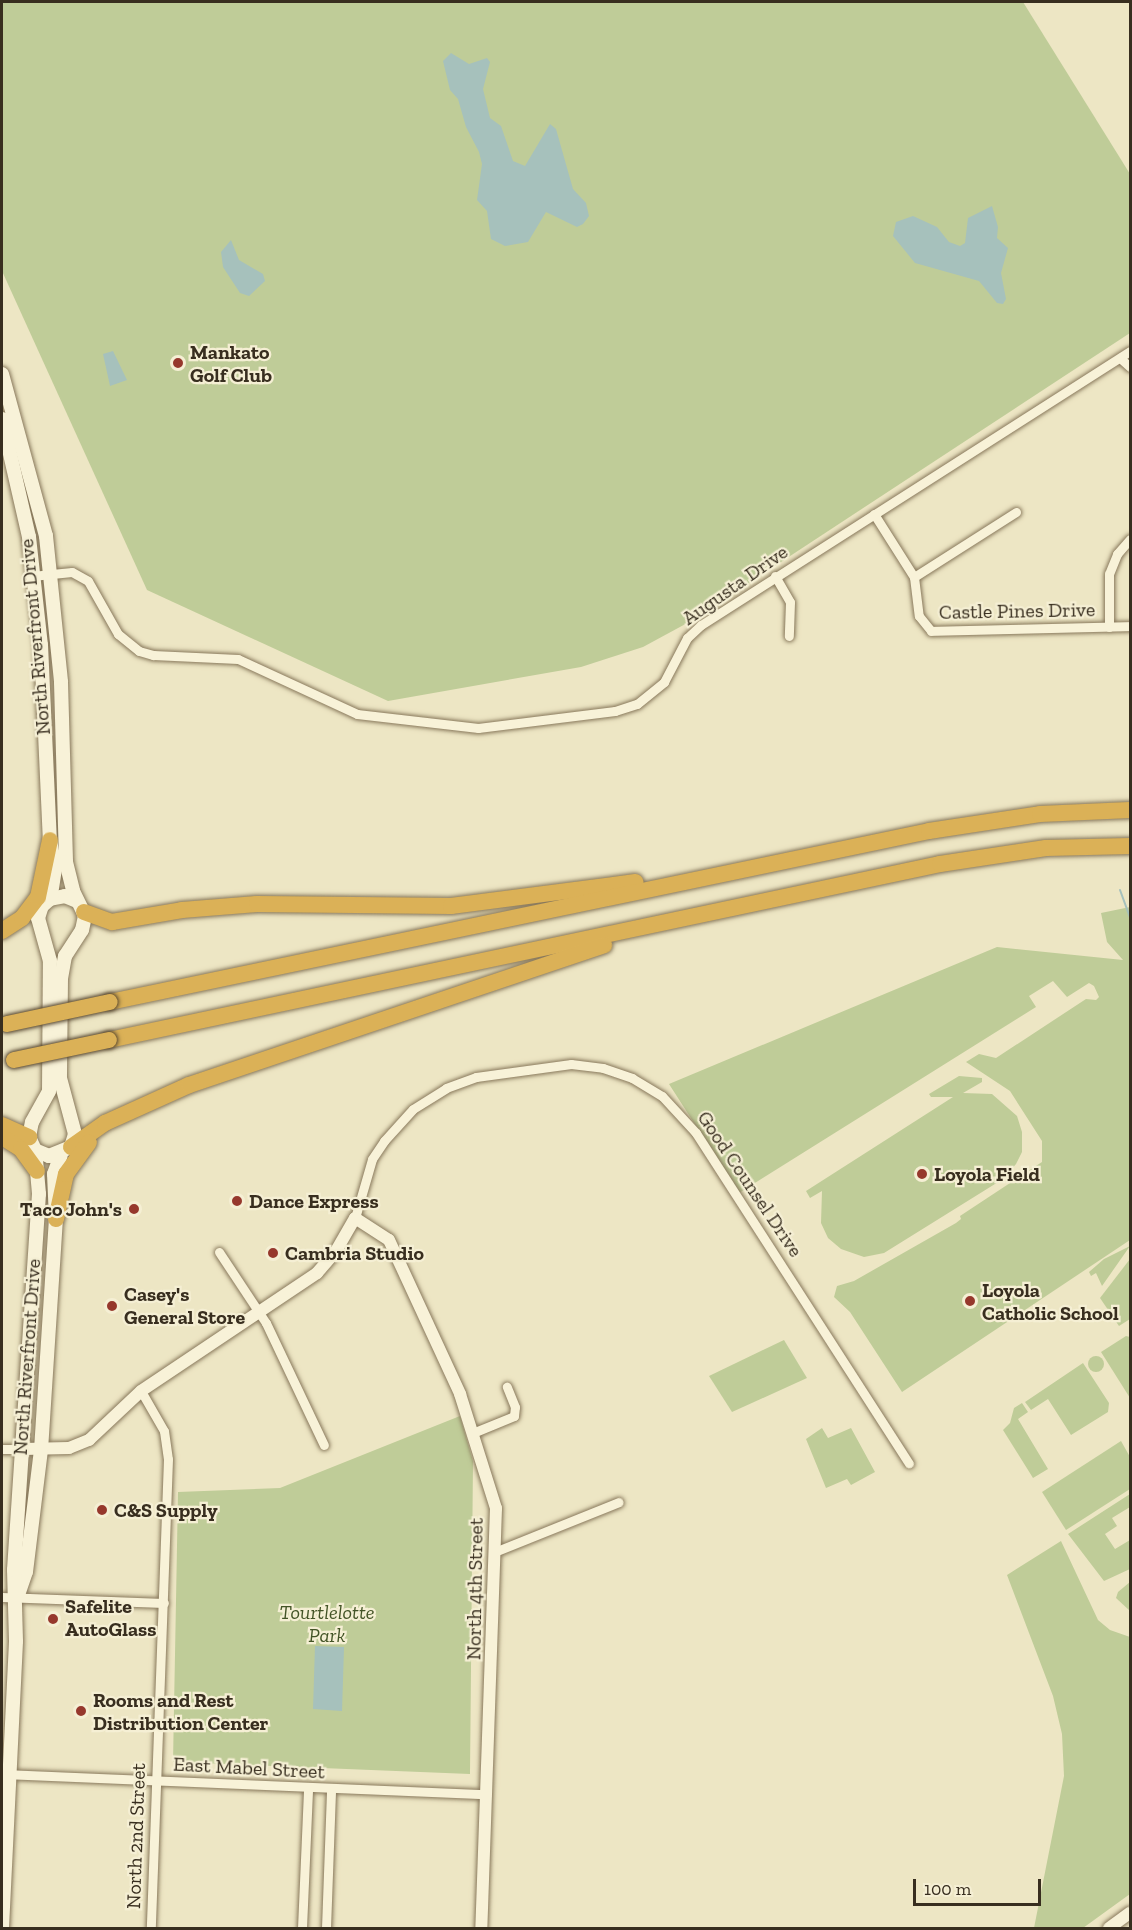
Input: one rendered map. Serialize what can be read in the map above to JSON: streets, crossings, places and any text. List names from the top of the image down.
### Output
{
  "streets": {
    "main road": ["North Riverfront Drive"],
    "street": [
      "Augusta Drive",
      "Castle Pines Drive",
      "Good Counsel Drive",
      "North 4th Street",
      "East Mabel Street",
      "North 2nd Street"
    ]
  },
  "crossings": [
    ["Augusta Drive", "Castle Pines Drive"],
    ["Augusta Drive", "North Riverfront Drive"],
    ["North Riverfront Drive", "Good Counsel Drive"],
    ["North Riverfront Drive", "East Mabel Street"],
    ["Good Counsel Drive", "North 4th Street"],
    ["Good Counsel Drive", "North 2nd Street"],
    ["North 4th Street", "East Mabel Street"],
    ["East Mabel Street", "North 2nd Street"]
  ],
  "parks": ["Tourtlelotte Park"],
  "places": [
    "Mankato Golf Club",
    "Loyola Field",
    "Dance Express",
    "Taco John's",
    "Cambria Studio",
    "Loyola Catholic School",
    "Casey's General Store",
    "C&S Supply",
    "Safelite AutoGlass",
    "Rooms and Rest Distribution Center"
  ],
  "scale_bar": "100 m"
}
